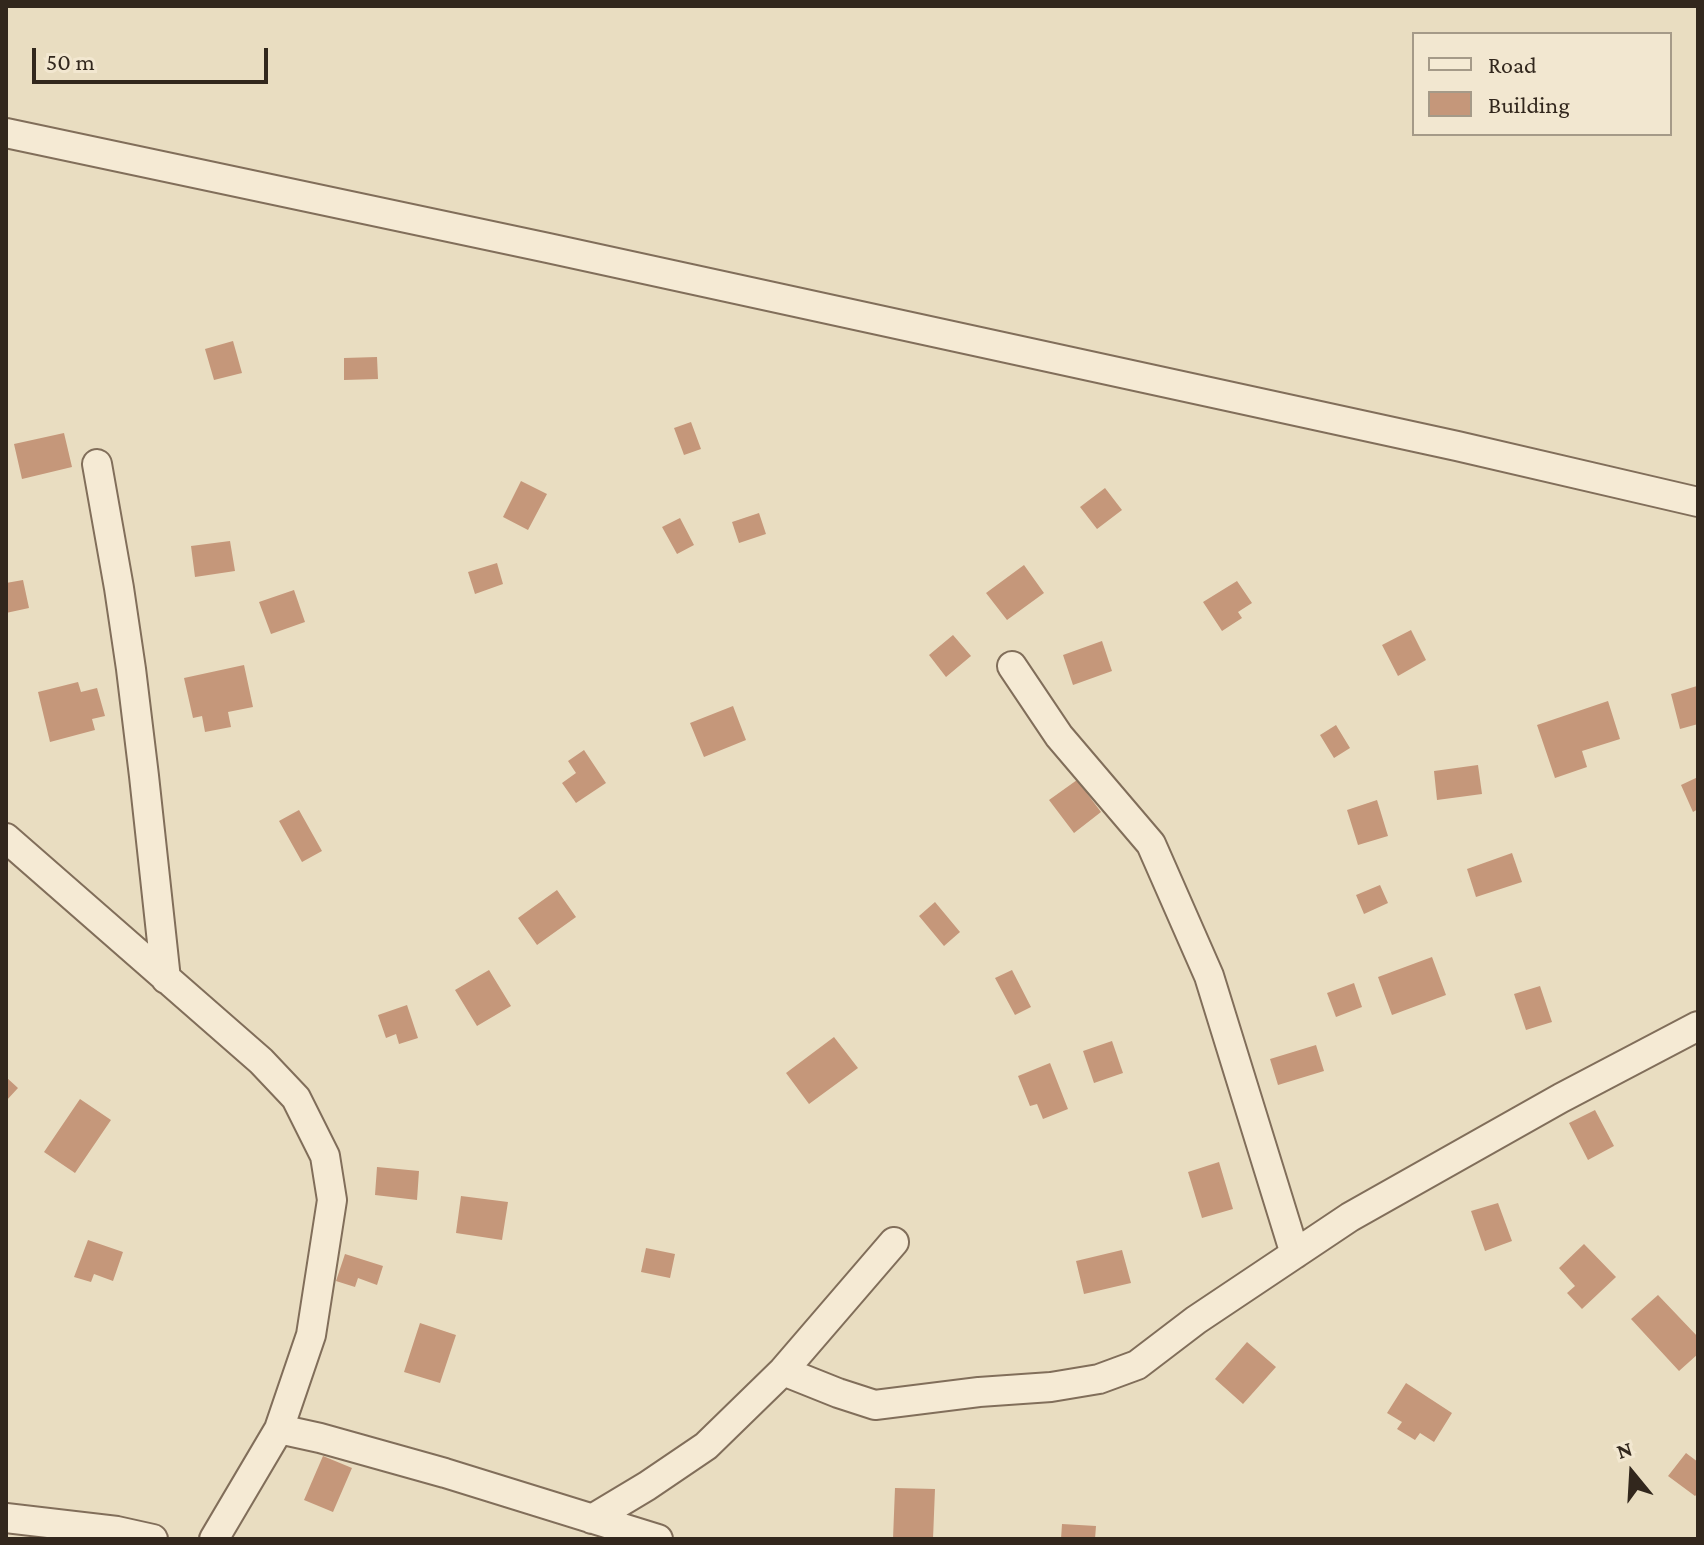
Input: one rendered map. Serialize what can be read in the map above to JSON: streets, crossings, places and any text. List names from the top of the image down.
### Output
{
  "legend": ["Road", "Building"],
  "scale_bar": "50 m",
  "north": "top"
}
